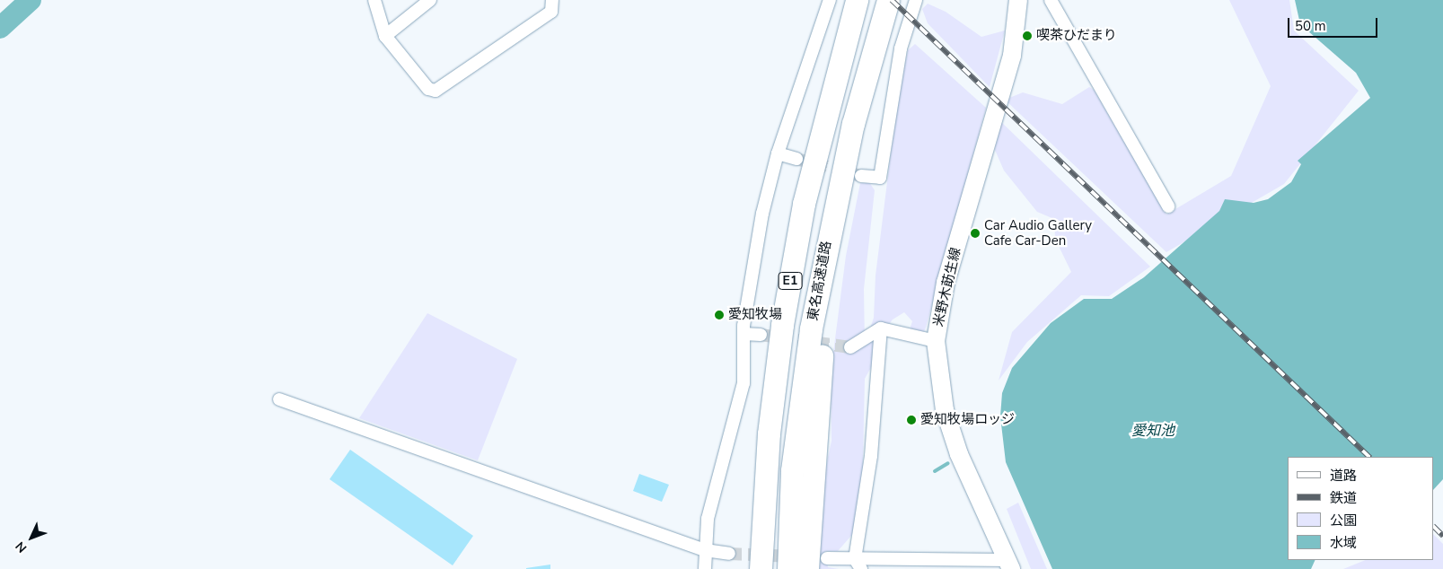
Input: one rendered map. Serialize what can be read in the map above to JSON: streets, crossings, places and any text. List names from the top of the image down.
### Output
{
  "streets": {
    "highway": ["E1", "東名高速道路"],
    "main road": ["米野木莇生線"]
  },
  "water": ["愛知池"],
  "places": [
    "喫茶ひだまり",
    "Car Audio Gallery Cafe Car-Den",
    "愛知牧場",
    "愛知牧場ロッジ"
  ],
  "legend": [
    "道路",
    "鉄道",
    "公園",
    "水域"
  ],
  "scale_bar": "50 m",
  "north": "bottom left"
}
